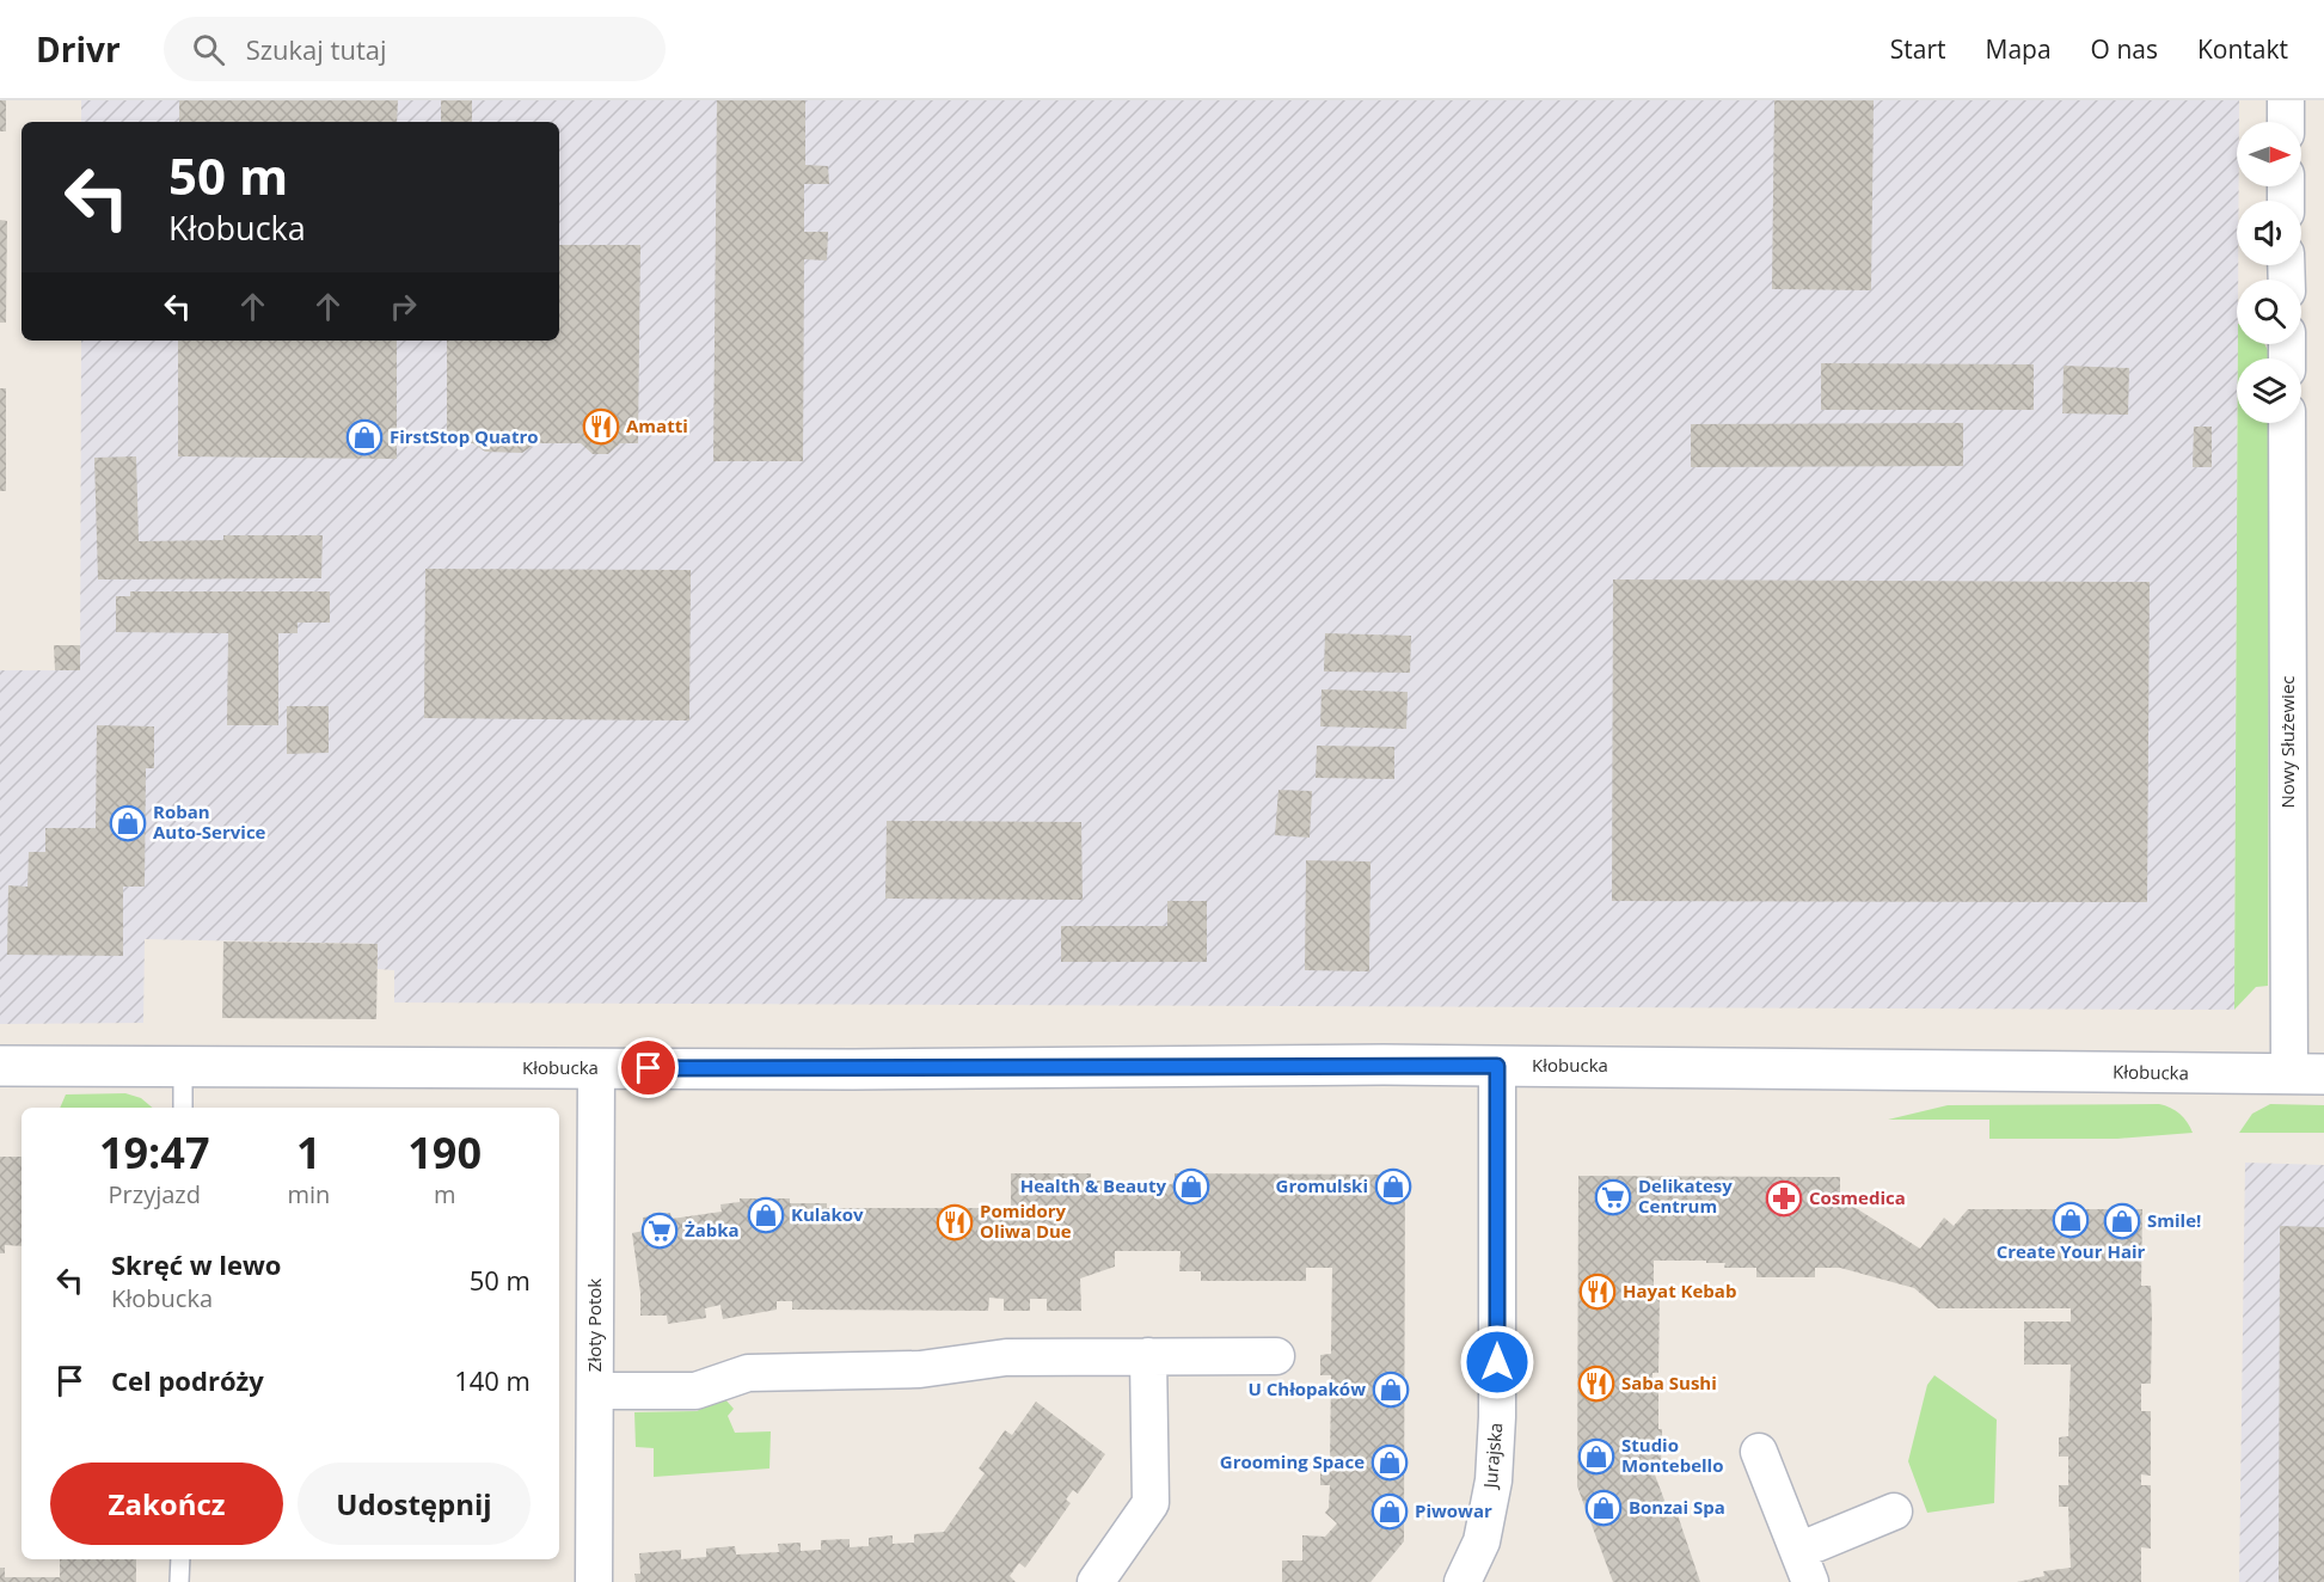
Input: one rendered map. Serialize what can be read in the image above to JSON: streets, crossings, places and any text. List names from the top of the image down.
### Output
{
  "streets": {
    "street": [
      "Nowy Służewiec",
      "Kłobucka",
      "Złoty Potok",
      "Jurajska"
    ]
  },
  "crossings": [
    ["Nowy Służewiec", "Kłobucka"],
    ["Kłobucka", "Złoty Potok"],
    ["Kłobucka", "Jurajska"]
  ],
  "places": {
    "restaurant": [
      "Amatti",
      "Pomidory Oliwa Due",
      "Hayat Kebab",
      "Saba Sushi"
    ],
    "shop": [
      "FirstStop Quatro",
      "Roban Auto-Service",
      "Health & Beauty",
      "Gromulski",
      "Kulakov",
      "Create Your Hair",
      "Smile!",
      "U Chłopaków",
      "Studio Montebello",
      "Grooming Space",
      "Bonzai Spa",
      "Piwowar"
    ],
    "supermarket": ["Delikatesy Centrum", "Żabka"],
    "pharmacy": ["Cosmedica"]
  },
  "north": "right",
  "page": {
    "header": "Drivr",
    "search": "Szukaj tutaj",
    "nav": [
      "Start",
      "Mapa",
      "O nas",
      "Kontakt"
    ],
    "turn": ["50 m", "Kłobucka"],
    "eta": [
      "19:47",
      "Przyjazd",
      "1",
      "min",
      "190",
      "m"
    ],
    "list": [
      {
        "name": "Skręć w lewo",
        "note": "Kłobucka",
        "value": "50 m"
      },
      {
        "name": "Cel podróży",
        "value": "140 m"
      }
    ],
    "buttons": ["Zakończ", "Udostępnij"]
  }
}
